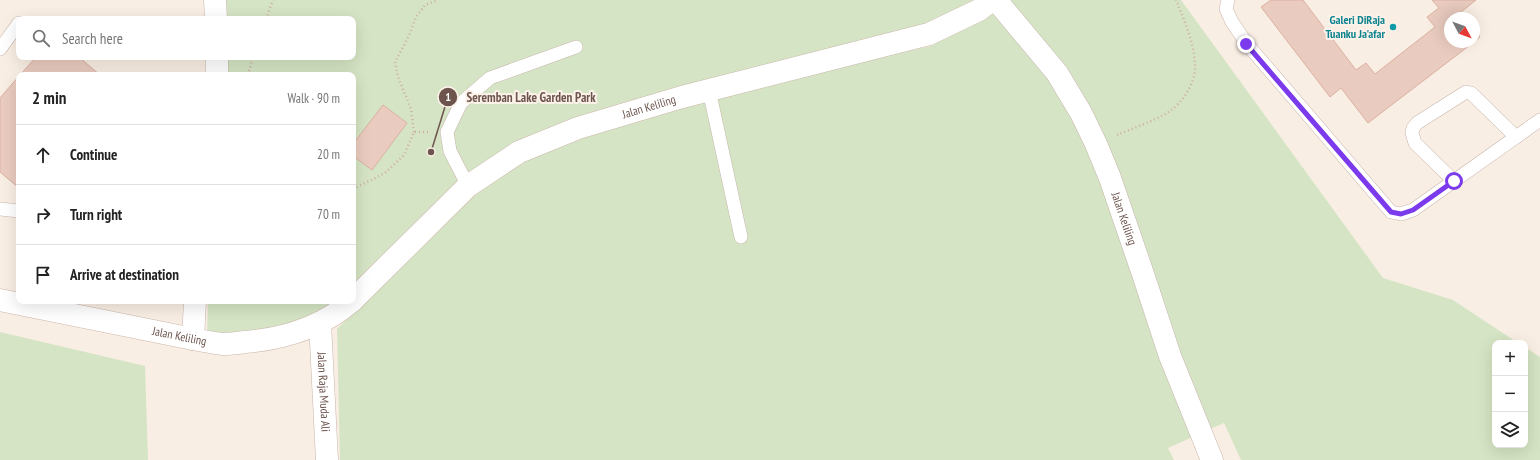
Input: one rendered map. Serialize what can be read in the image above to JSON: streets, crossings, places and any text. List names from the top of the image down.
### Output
{
  "streets": {
    "street": ["Jalan Keliling", "Jalan Raja Muda Ali"]
  },
  "crossings": [
    ["Jalan Keliling", "Jalan Raja Muda Ali"]
  ],
  "places": ["Galeri DiRaja Tuanku Ja'afar", "Seremban Lake Garden Park"],
  "north": "bottom right",
  "page": {
    "search": "Search here",
    "heading": ["2 min", "Walk · 90 m"],
    "list": [
      ["Continue", "20 m"],
      ["Turn right", "70 m"],
      "Arrive at destination"
    ],
    "map_buttons": ["+", "−"]
  }
}
